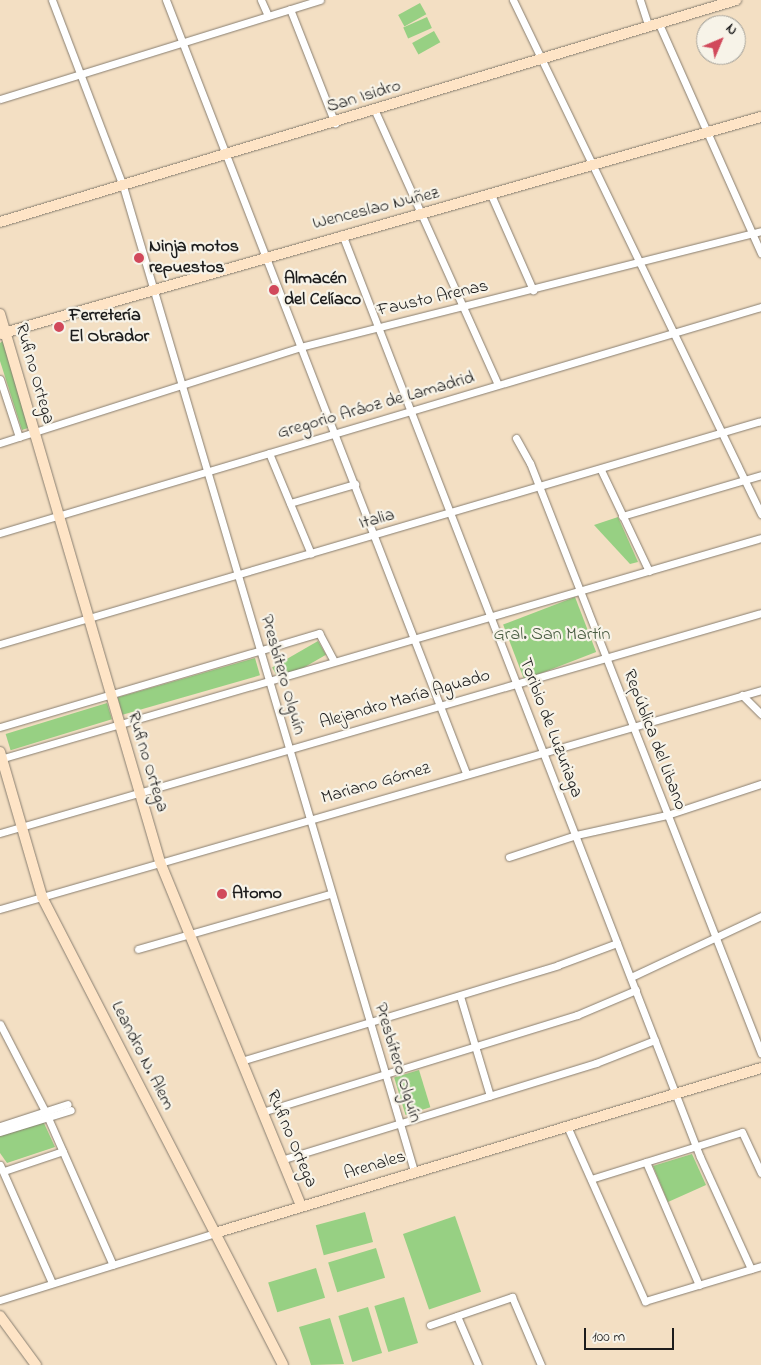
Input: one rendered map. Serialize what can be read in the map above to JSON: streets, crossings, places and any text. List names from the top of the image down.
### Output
{
  "streets": {
    "street": [
      "San Isidro",
      "Wenceslao Nuñez",
      "Fausto Arenas",
      "Rufino Ortega",
      "Gregorio Aráoz de Lamadrid",
      "Italia",
      "Presbítero Olguín",
      "Alejandro María Aguado",
      "Toribio de Luzuriaga",
      "República del Libano",
      "Mariano Gómez",
      "Leandro N. Alem",
      "Arenales"
    ]
  },
  "crossings": [
    ["San Isidro", "Presbítero Olguín"],
    ["Wenceslao Nuñez", "Rufino Ortega"],
    ["Wenceslao Nuñez", "Presbítero Olguín"],
    ["Wenceslao Nuñez", "Toribio de Luzuriaga"],
    ["Fausto Arenas", "Rufino Ortega"],
    ["Fausto Arenas", "Presbítero Olguín"],
    ["Fausto Arenas", "Toribio de Luzuriaga"],
    ["Rufino Ortega", "Gregorio Aráoz de Lamadrid"],
    ["Rufino Ortega", "Italia"],
    ["Rufino Ortega", "Alejandro María Aguado"],
    ["Rufino Ortega", "Mariano Gómez"],
    ["Rufino Ortega", "Arenales"],
    ["Gregorio Aráoz de Lamadrid", "Presbítero Olguín"],
    ["Gregorio Aráoz de Lamadrid", "Toribio de Luzuriaga"],
    ["Italia", "Presbítero Olguín"],
    ["Italia", "Toribio de Luzuriaga"],
    ["Italia", "República del Libano"],
    ["Presbítero Olguín", "Alejandro María Aguado"],
    ["Presbítero Olguín", "Mariano Gómez"],
    ["Presbítero Olguín", "Arenales"],
    ["Alejandro María Aguado", "Toribio de Luzuriaga"],
    ["Alejandro María Aguado", "República del Libano"],
    ["Alejandro María Aguado", "Leandro N. Alem"],
    ["Toribio de Luzuriaga", "Mariano Gómez"],
    ["Toribio de Luzuriaga", "Arenales"],
    ["República del Libano", "Mariano Gómez"],
    ["Mariano Gómez", "Leandro N. Alem"],
    ["Leandro N. Alem", "Arenales"]
  ],
  "parks": ["Gral. San Martín"],
  "places": [
    "Ninja motos repuestos",
    "Almacén del Celíaco",
    "Ferretería El Obrador",
    "Atomo"
  ],
  "scale_bar": "100 m",
  "north": "top right"
}
